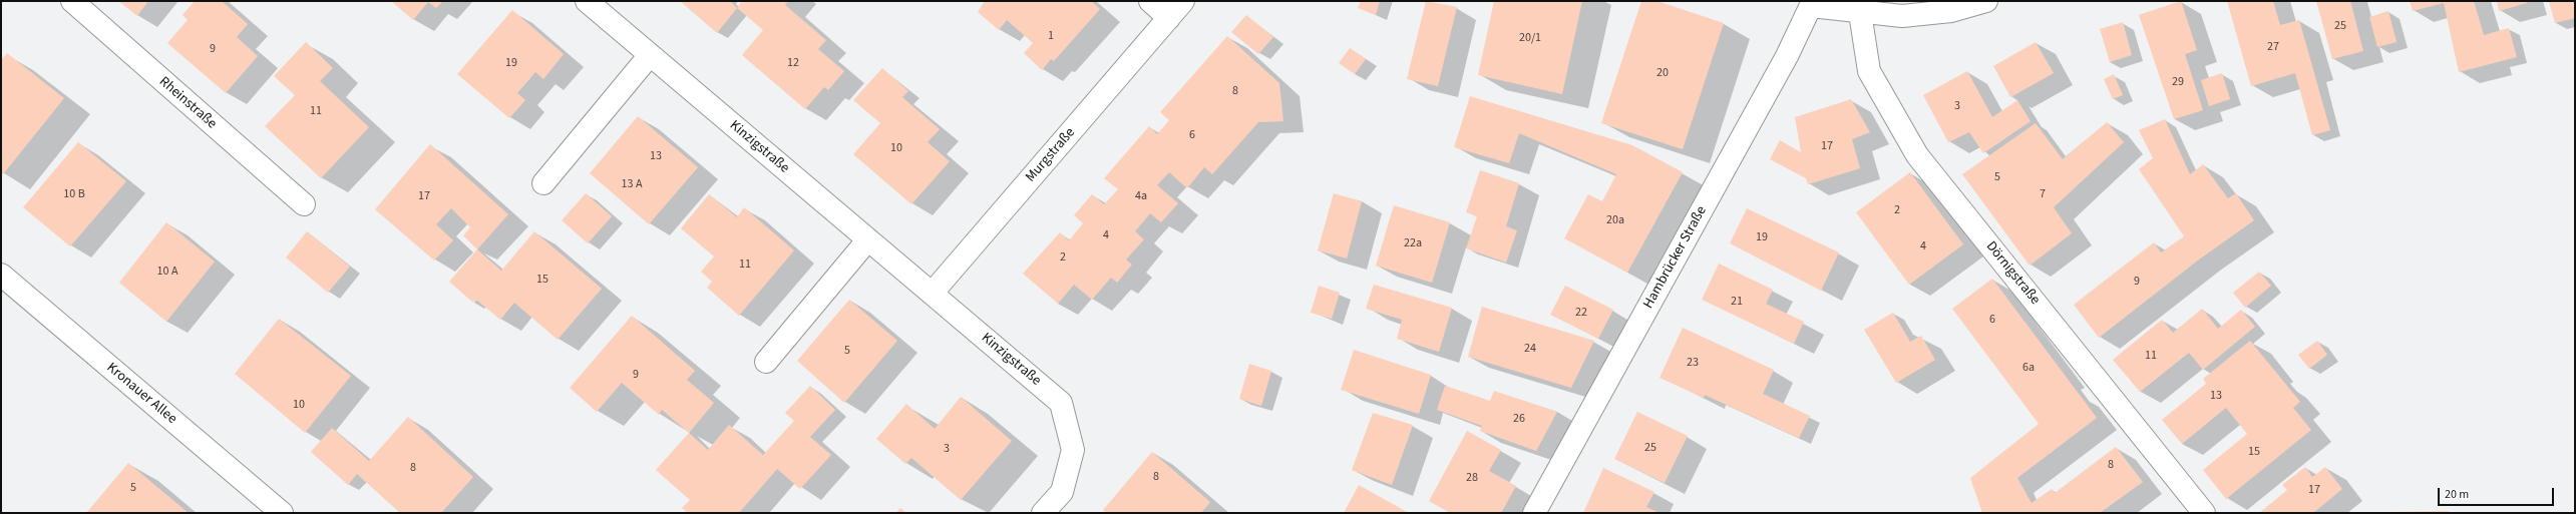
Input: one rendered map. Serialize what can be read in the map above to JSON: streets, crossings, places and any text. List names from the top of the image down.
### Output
{
  "streets": {
    "street": [
      "Rheinstraße",
      "Kinzigstraße",
      "Murgstraße",
      "Hambrücker Straße",
      "Dörnigstraße",
      "Kronauer Allee"
    ]
  },
  "crossings": [
    ["Kinzigstraße", "Murgstraße"]
  ],
  "house_numbers": [
    "25",
    "1",
    "20/1",
    "27",
    "9",
    "19",
    "12",
    "20",
    "29",
    "8",
    "3",
    "11",
    "6",
    "17",
    "10",
    "13",
    "5",
    "13 A",
    "10 B",
    "7",
    "17",
    "4a",
    "2",
    "20a",
    "4",
    "19",
    "22a",
    "4",
    "2",
    "11",
    "10 A",
    "15",
    "9",
    "21",
    "22",
    "6",
    "24",
    "5",
    "11",
    "23",
    "6a",
    "9",
    "13",
    "10",
    "26",
    "25",
    "3",
    "15",
    "8",
    "8",
    "8",
    "28",
    "5",
    "17"
  ],
  "scale_bar": "20 m"
}
